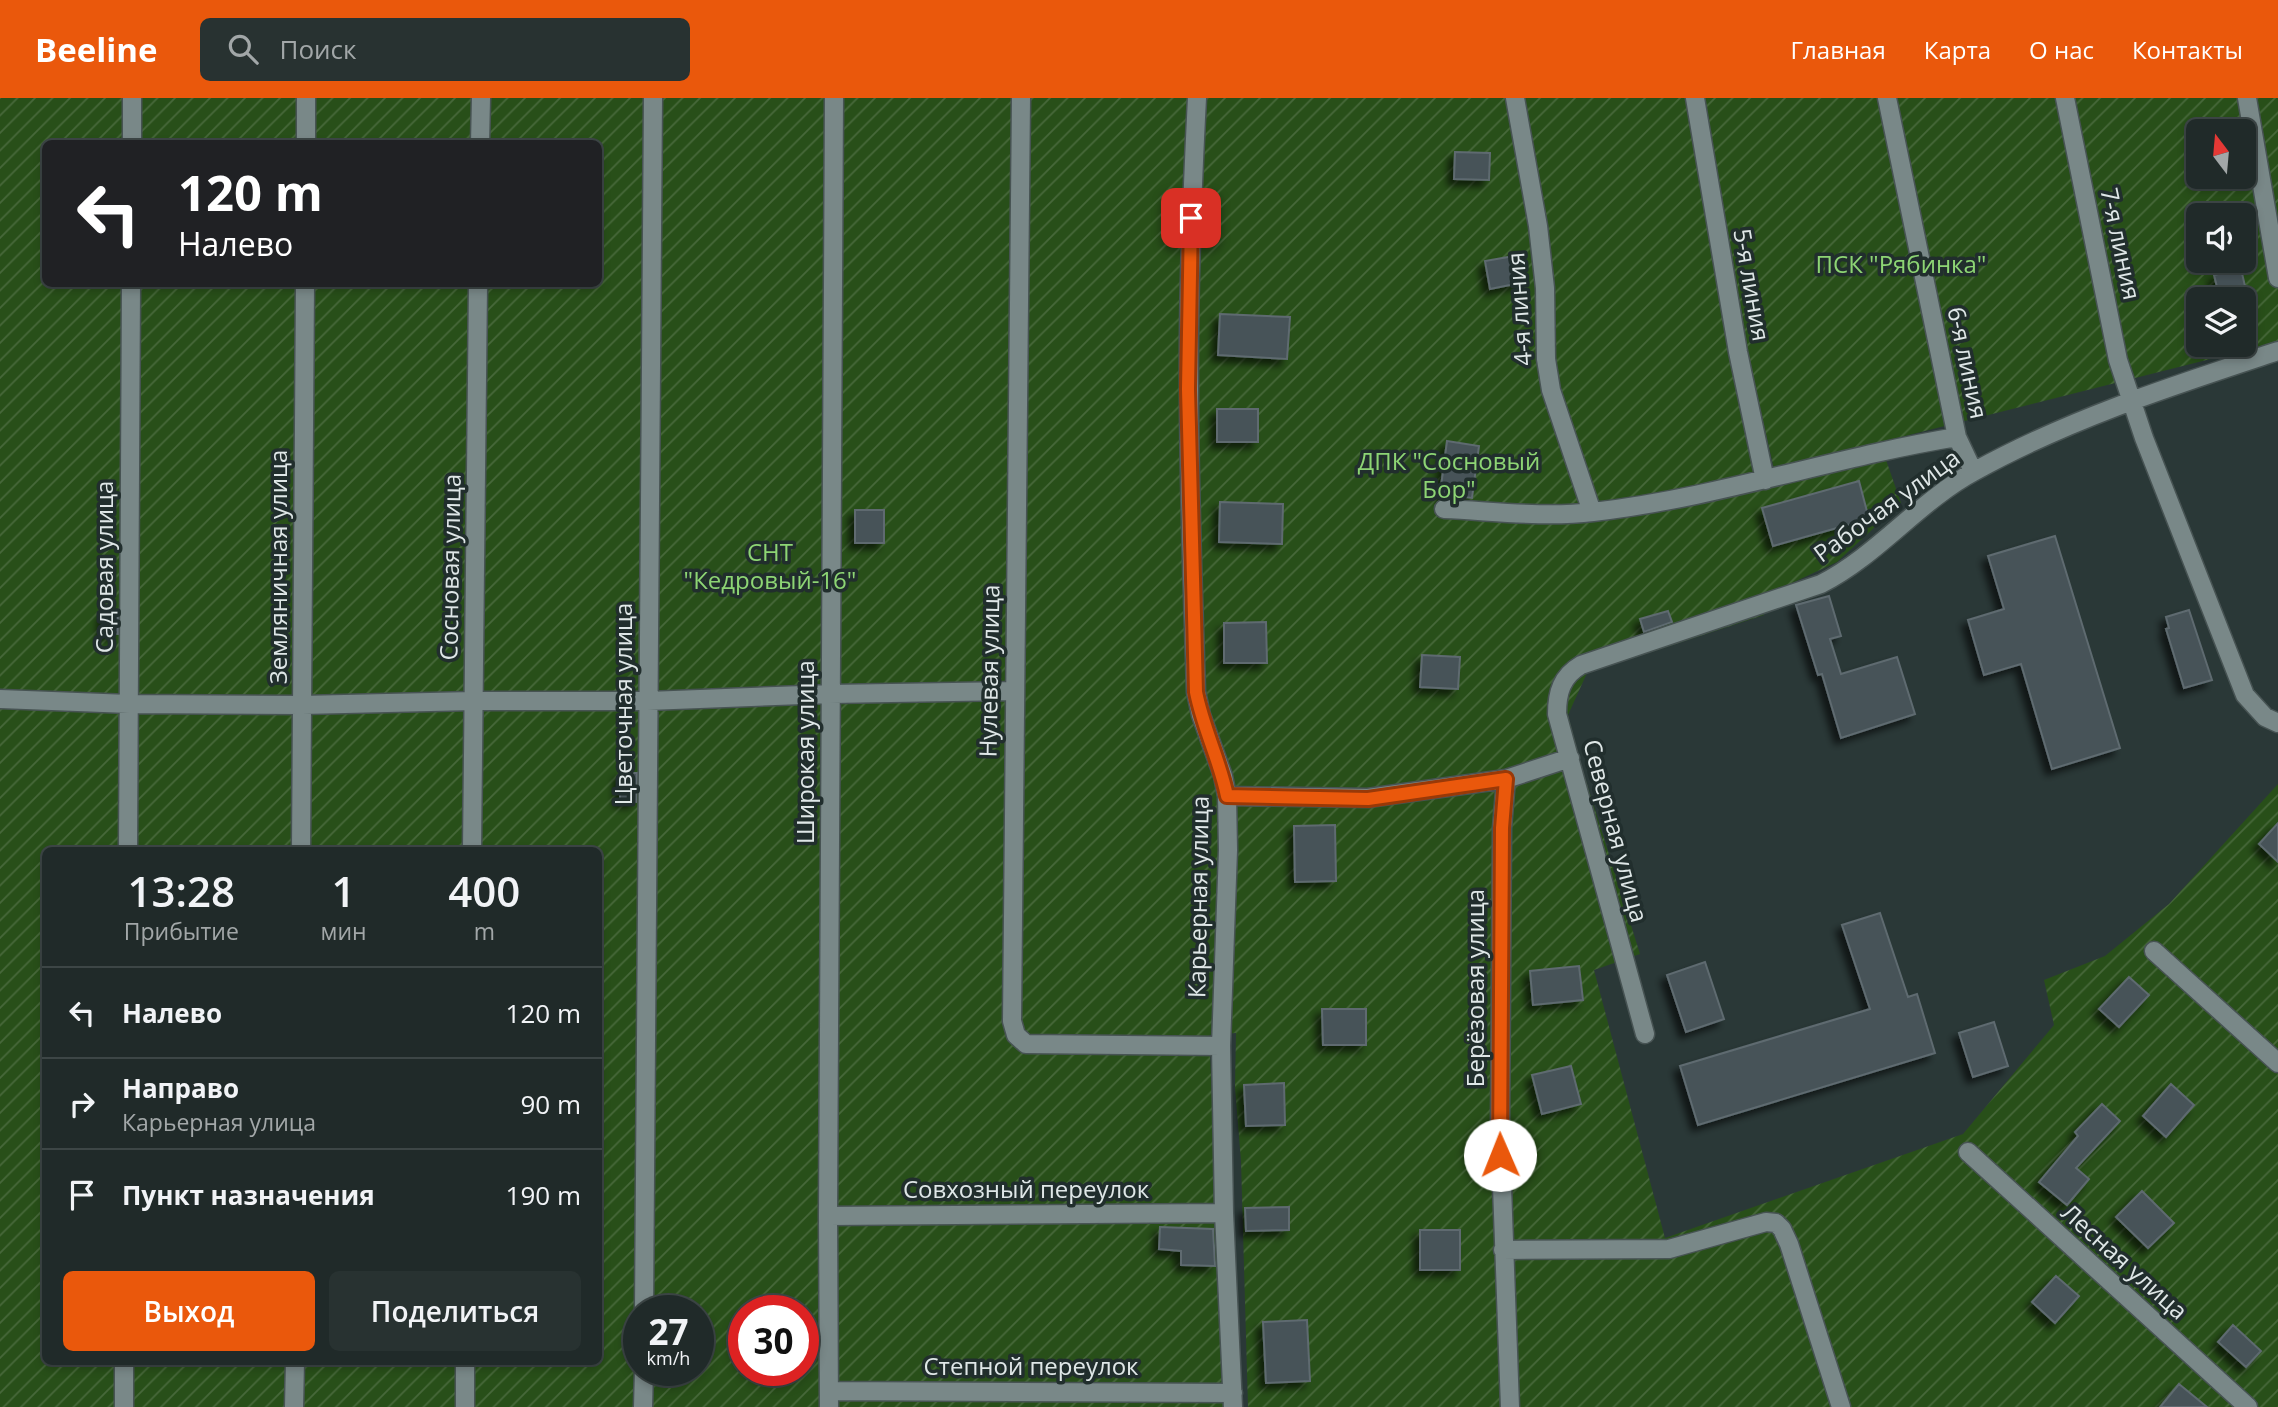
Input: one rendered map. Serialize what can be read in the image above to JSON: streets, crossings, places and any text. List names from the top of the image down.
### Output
{
  "streets": {
    "street": [
      "7-я линия",
      "5-я линия",
      "4-я линия",
      "6-я линия",
      "Рабочая улица",
      "Садовая улица",
      "Земляничная улица",
      "Сосновая улица",
      "Нулевая улица",
      "Цветочная улица",
      "Широкая улица",
      "Северная улица",
      "Карьерная улица",
      "Берёзовая улица",
      "Совхозный переулок",
      "Лесная улица",
      "Степной переулок"
    ]
  },
  "crossings": [
    ["7-я линия", "Рабочая улица"],
    ["6-я линия", "Рабочая улица"],
    ["Рабочая улица", "Северная улица"],
    ["Нулевая улица", "Карьерная улица"],
    ["Широкая улица", "Совхозный переулок"],
    ["Широкая улица", "Степной переулок"],
    ["Карьерная улица", "Совхозный переулок"],
    ["Карьерная улица", "Степной переулок"]
  ],
  "parks": ["ПСК \"Рябинка\"", "ДПК \"Сосновый Бор\"", "СНТ \"Кедровый-16\""],
  "north": "top",
  "page": {
    "header": "Beeline",
    "search": "Поиск",
    "nav": [
      "Главная",
      "Карта",
      "О нас",
      "Контакты"
    ],
    "turn": ["120 m", "Налево"],
    "eta": [
      "13:28",
      "Прибытие",
      "1",
      "мин",
      "400",
      "m"
    ],
    "list": [
      {
        "name": "Налево",
        "value": "120 m"
      },
      {
        "name": "Направо",
        "note": "Карьерная улица",
        "value": "90 m"
      },
      {
        "name": "Пункт назначения",
        "value": "190 m"
      }
    ],
    "buttons": ["Выход", "Поделиться"],
    "speed": "27 km/h",
    "limit": "30"
  }
}
